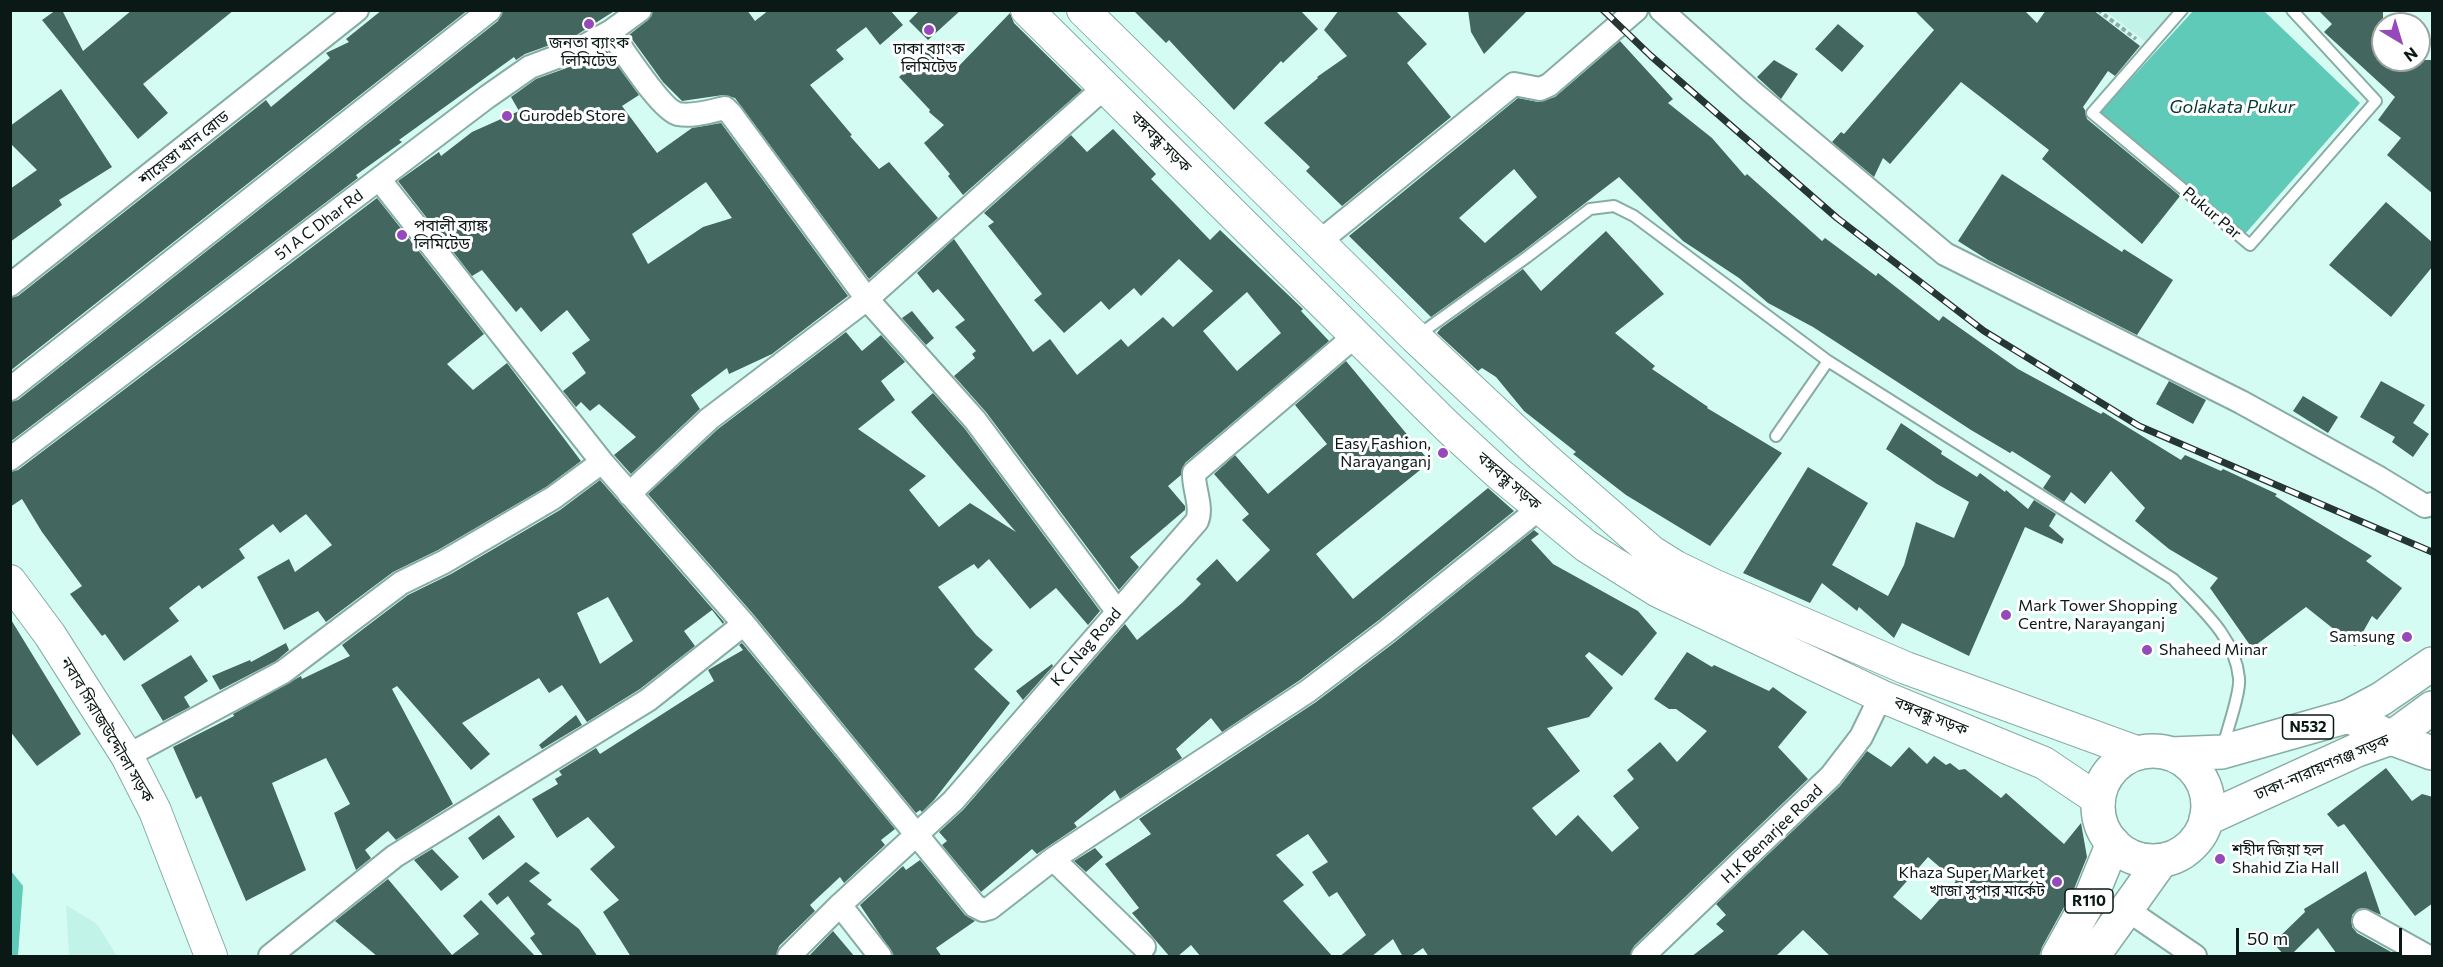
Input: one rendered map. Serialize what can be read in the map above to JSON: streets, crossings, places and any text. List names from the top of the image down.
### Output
{
  "streets": {
    "main road": [
      "বঙ্গবন্ধু সড়ক",
      "N532",
      "নবাব সিরাজউদ্দৌলা সড়ক",
      "ঢাকা-নারায়ণগঞ্জ সড়ক",
      "R110"
    ],
    "street": [
      "শায়েস্তা খান রোড",
      "51 A C Dhar Rd",
      "K C Nag Road",
      "H.K Benarjee Road"
    ],
    "lane": ["Pukur Par"]
  },
  "crossings": [
    ["বঙ্গবন্ধু সড়ক", "K C Nag Road"],
    ["বঙ্গবন্ধু সড়ক", "N532"],
    ["বঙ্গবন্ধু সড়ক", "ঢাকা-নারায়ণগঞ্জ সড়ক"],
    ["বঙ্গবন্ধু সড়ক", "H.K Benarjee Road"],
    ["বঙ্গবন্ধু সড়ক", "R110"],
    ["N532", "ঢাকা-নারায়ণগঞ্জ সড়ক"],
    ["N532", "R110"],
    ["ঢাকা-নারায়ণগঞ্জ সড়ক", "R110"]
  ],
  "water": ["Golakata Pukur"],
  "places": [
    "জনতা ব্যাংক লিমিটেড",
    "ঢাকা ব্যাংক লিমিটেড",
    "Gurodeb Store",
    "পূবালী ব্যাঙ্ক লিমিটেড",
    "Easy Fashion, Narayanganj",
    "Mark Tower Shopping Centre, Narayanganj",
    "Samsung",
    "Shaheed Minar",
    "শহীদ জিয়া হল Shahid Zia Hall",
    "Khaza Super Market খাজা সুপার মার্কেট"
  ],
  "scale_bar": "50 m",
  "north": "bottom right"
}
